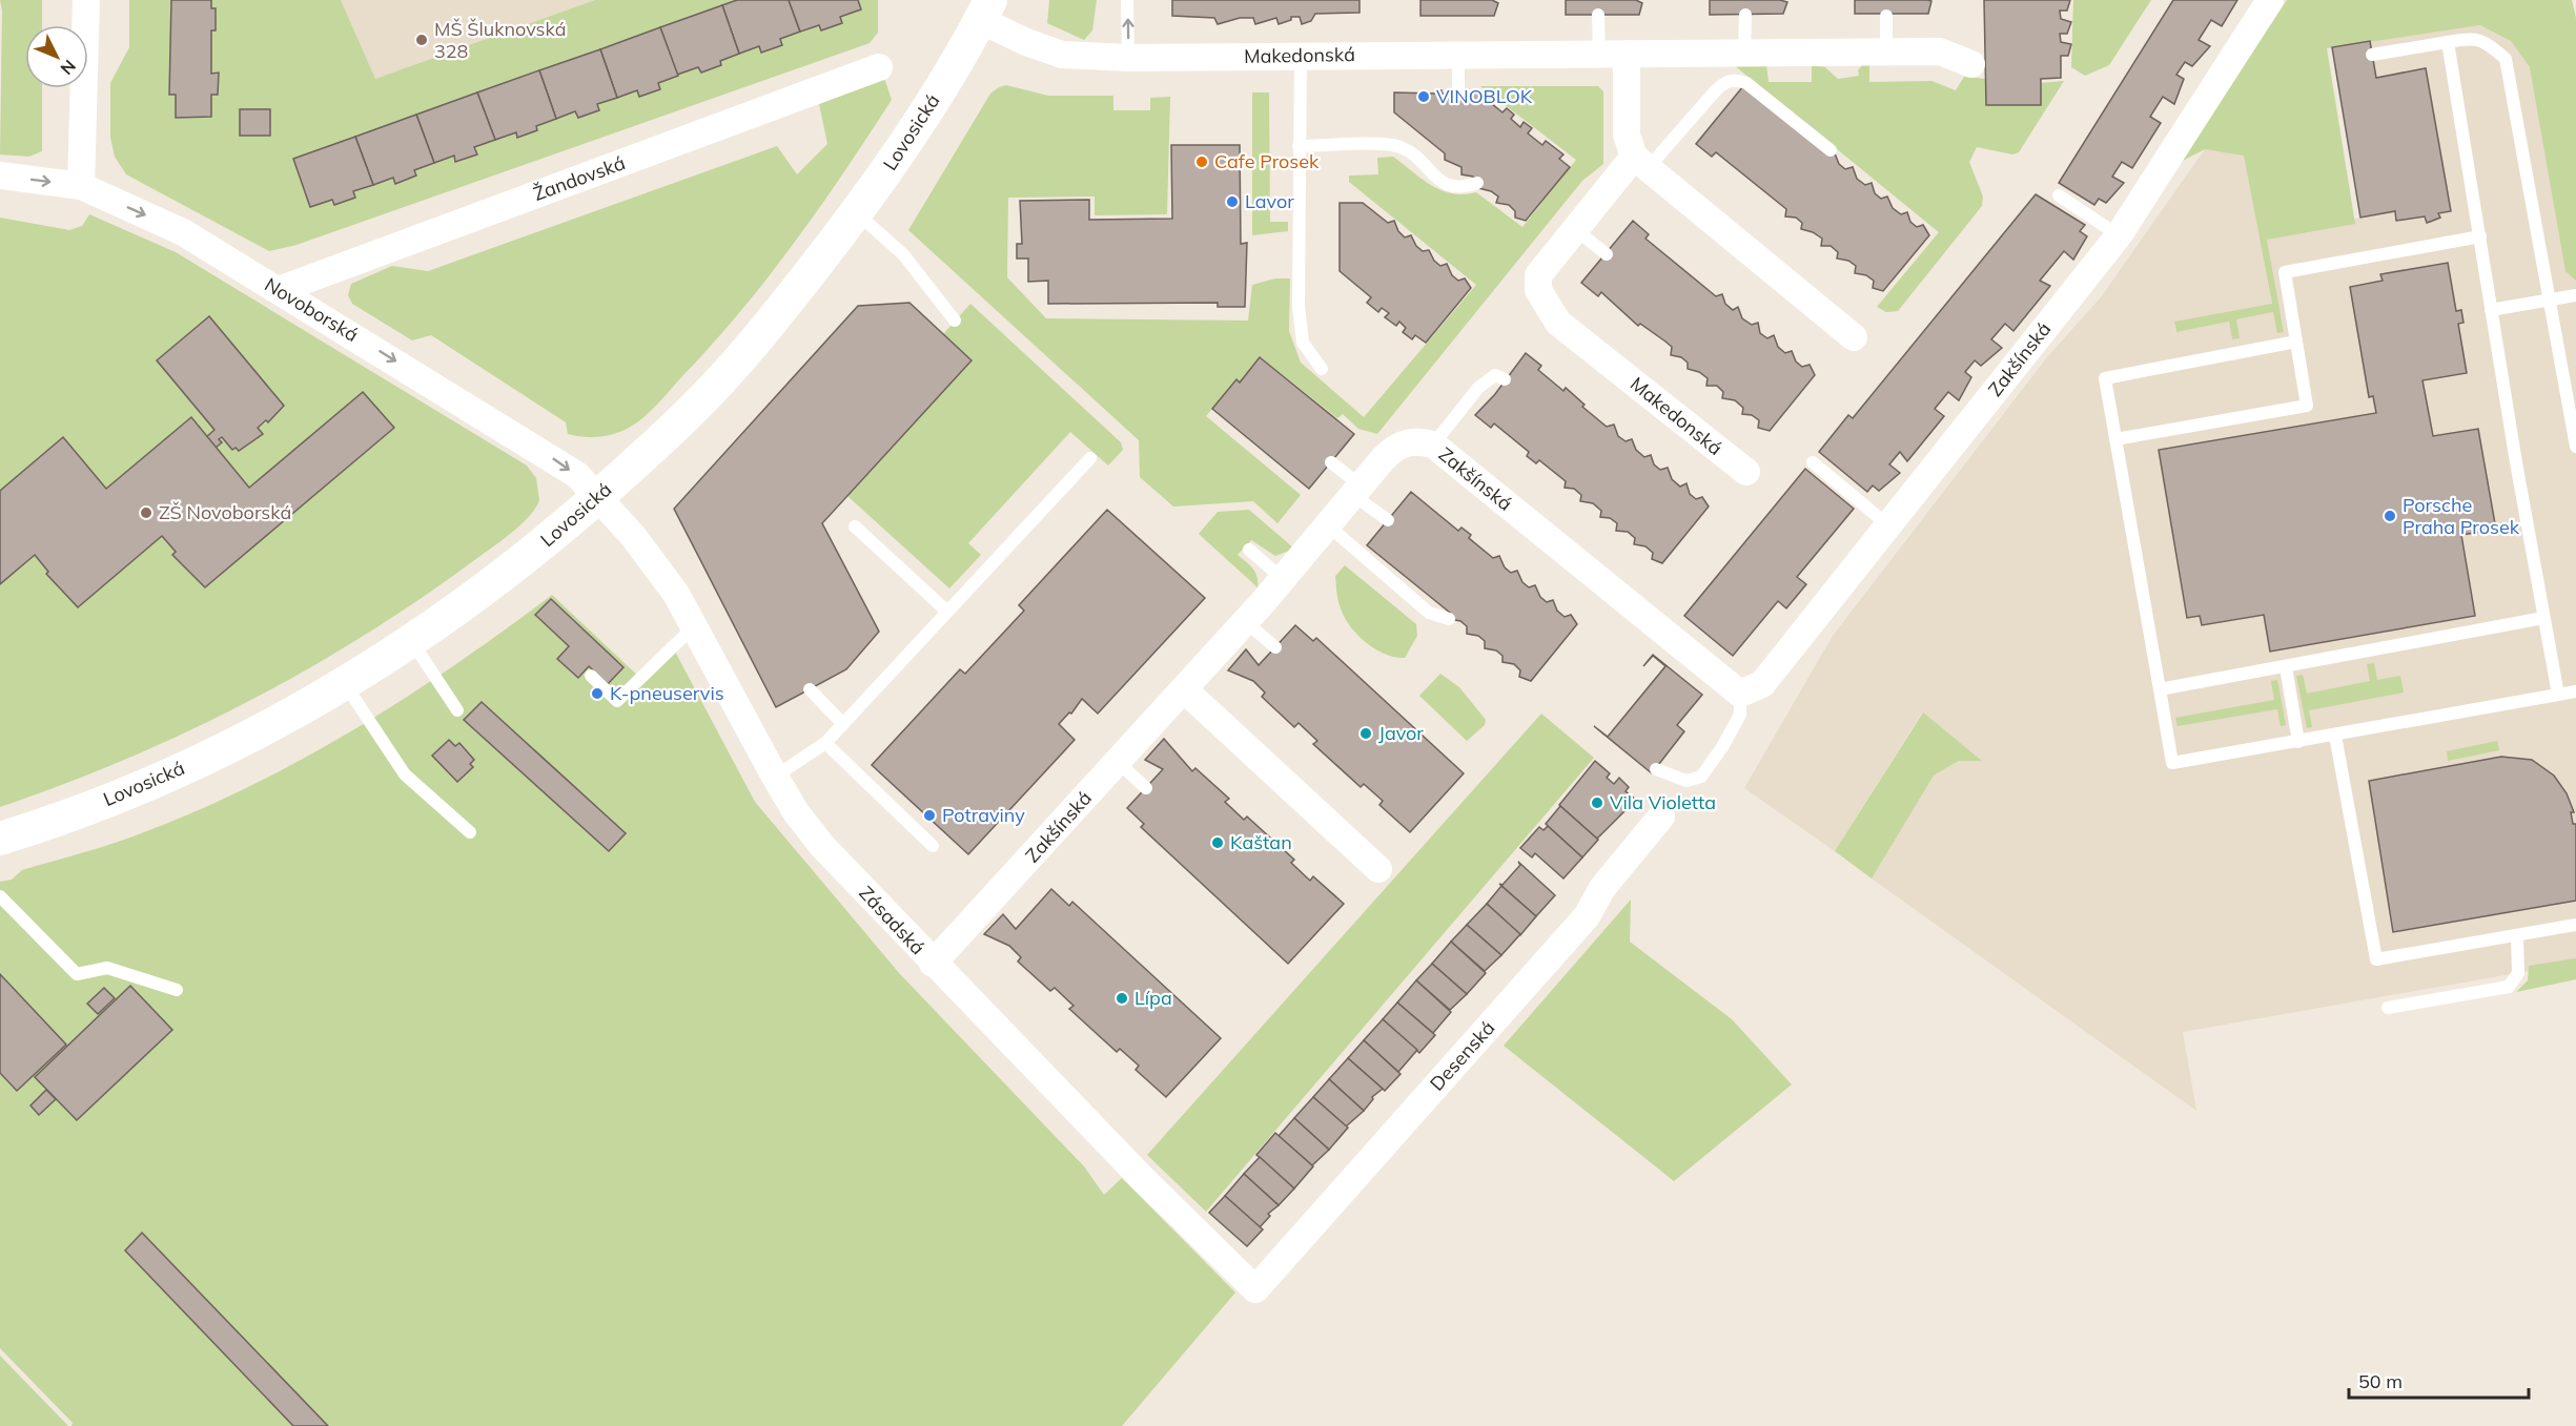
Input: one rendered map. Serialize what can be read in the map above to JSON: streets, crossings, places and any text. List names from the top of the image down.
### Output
{
  "streets": {
    "street": [
      "Makedonská",
      "Lovosická",
      "Žandovská",
      "Novoborská",
      "Zakšínská",
      "Zásadská",
      "Desenská"
    ]
  },
  "crossings": [
    ["Makedonská", "Lovosická"],
    ["Lovosická", "Novoborská"],
    ["Lovosická", "Zásadská"],
    ["Žandovská", "Novoborská"],
    ["Novoborská", "Zásadská"],
    ["Zakšínská", "Zásadská"],
    ["Zásadská", "Desenská"]
  ],
  "one_way": ["Novoborská"],
  "places": [
    "MŠ Šluknovská 328",
    "VINOBLOK",
    "Cafe Prosek",
    "Lavor",
    "ZŠ Novoborská",
    "Porsche Praha Prosek",
    "K-pneuservis",
    "Javor",
    "Vila Violetta",
    "Potraviny",
    "Kaštan",
    "Lípa"
  ],
  "scale_bar": "50 m",
  "north": "bottom right"
}
